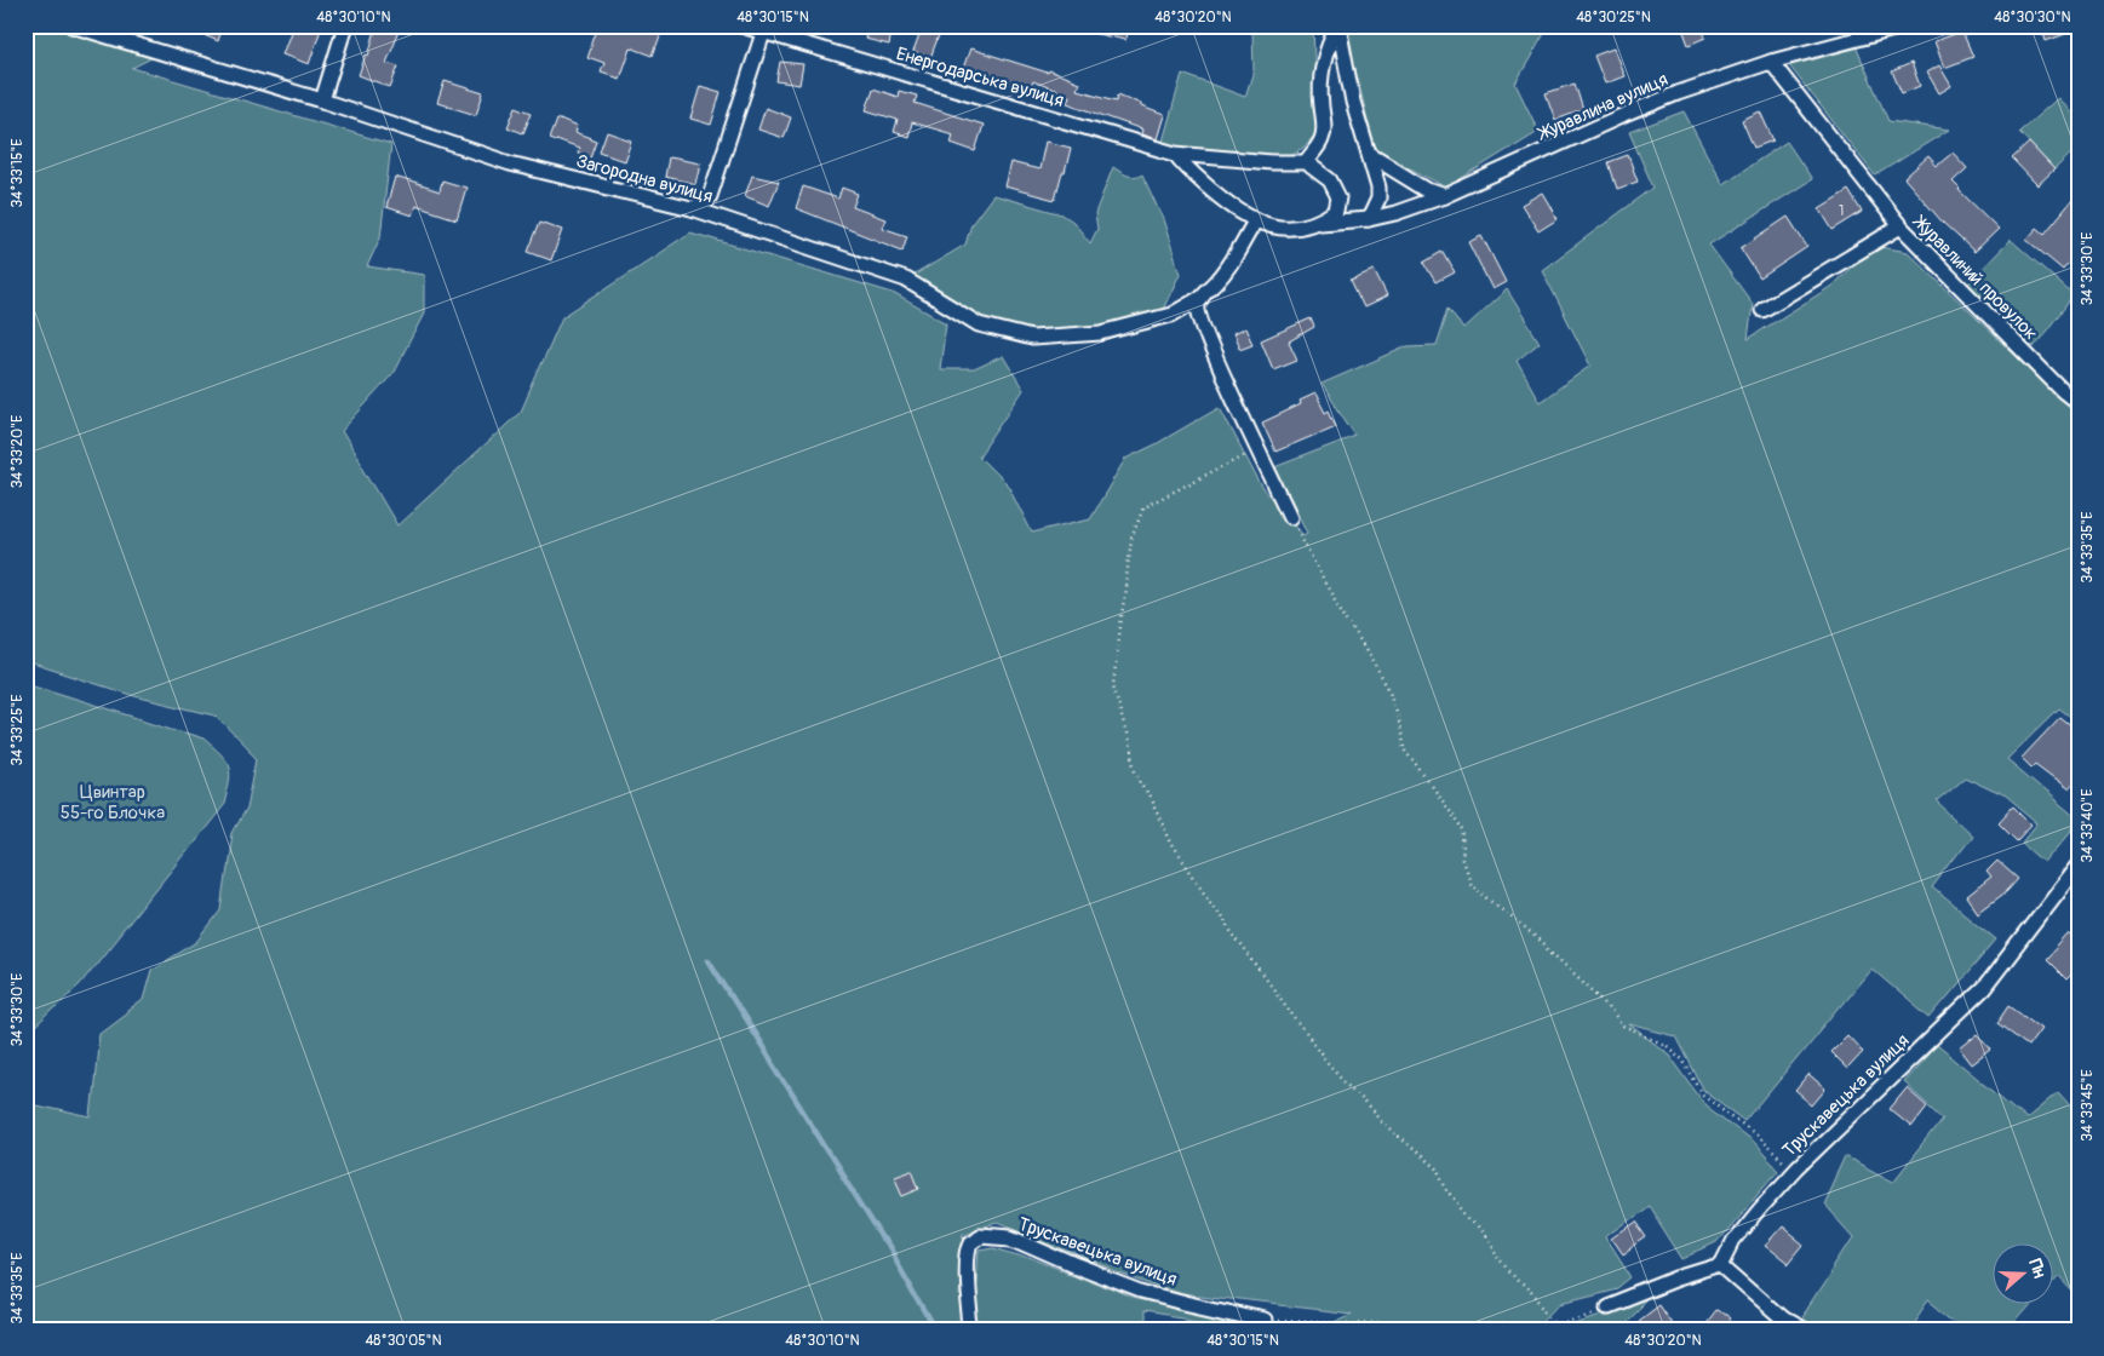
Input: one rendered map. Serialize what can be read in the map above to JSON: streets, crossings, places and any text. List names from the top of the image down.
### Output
{
  "streets": {
    "street": [
      "Енергодарська вулиця",
      "Журавлина вулиця",
      "Загородна вулиця",
      "Журавлиний провулок",
      "Трускавецька вулиця"
    ]
  },
  "crossings": [
    ["Журавлина вулиця", "Загородна вулиця"]
  ],
  "parks": ["Цвинтар 55-го Блочка"],
  "house_numbers": ["1"],
  "north": "right",
  "coordinates": [
    "48°30'10\"N",
    "48°30'15\"N",
    "48°30'20\"N",
    "48°30'25\"N",
    "48°30'30\"N",
    "34°33'15\"E",
    "34°33'30\"E",
    "34°33'20\"E",
    "34°33'35\"E",
    "34°33'25\"E",
    "34°33'40\"E",
    "34°33'45\"E",
    "48°30'05\"N"
  ]
}
